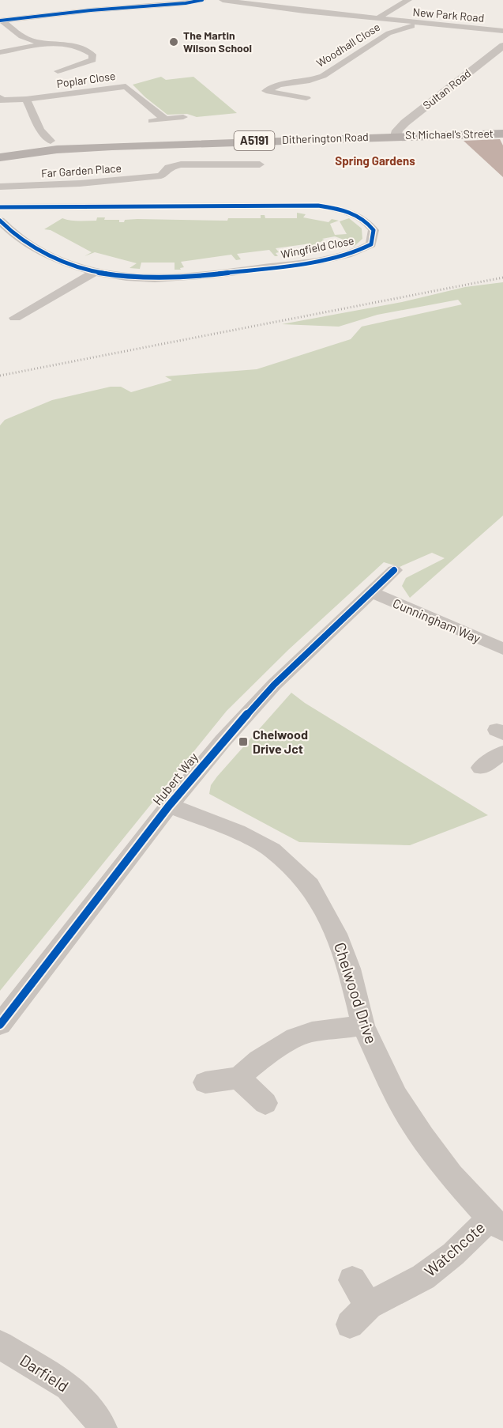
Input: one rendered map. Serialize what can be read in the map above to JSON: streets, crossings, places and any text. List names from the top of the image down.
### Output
{
  "streets": {
    "main road": ["St Michael's Street", "Ditherington Road", "A5191"],
    "street": [
      "New Park Road",
      "Woodhall Close",
      "Poplar Close",
      "Sultan Road",
      "Far Garden Place",
      "Wingfield Close",
      "Cunningham Way",
      "Hubert Way",
      "Chelwood Drive",
      "Watchcote",
      "Darfield"
    ]
  },
  "crossings": [
    ["New Park Road", "Woodhall Close"],
    ["Sultan Road", "St Michael's Street"],
    ["Sultan Road", "Ditherington Road"],
    ["St Michael's Street", "Ditherington Road"],
    ["Cunningham Way", "Hubert Way"],
    ["Hubert Way", "Chelwood Drive"],
    ["Chelwood Drive", "Watchcote"]
  ],
  "districts": ["Spring Gardens"],
  "places": {
    "other": ["The Martin Wilson School"],
    "transit": ["Chelwood Drive Jct"]
  }
}
